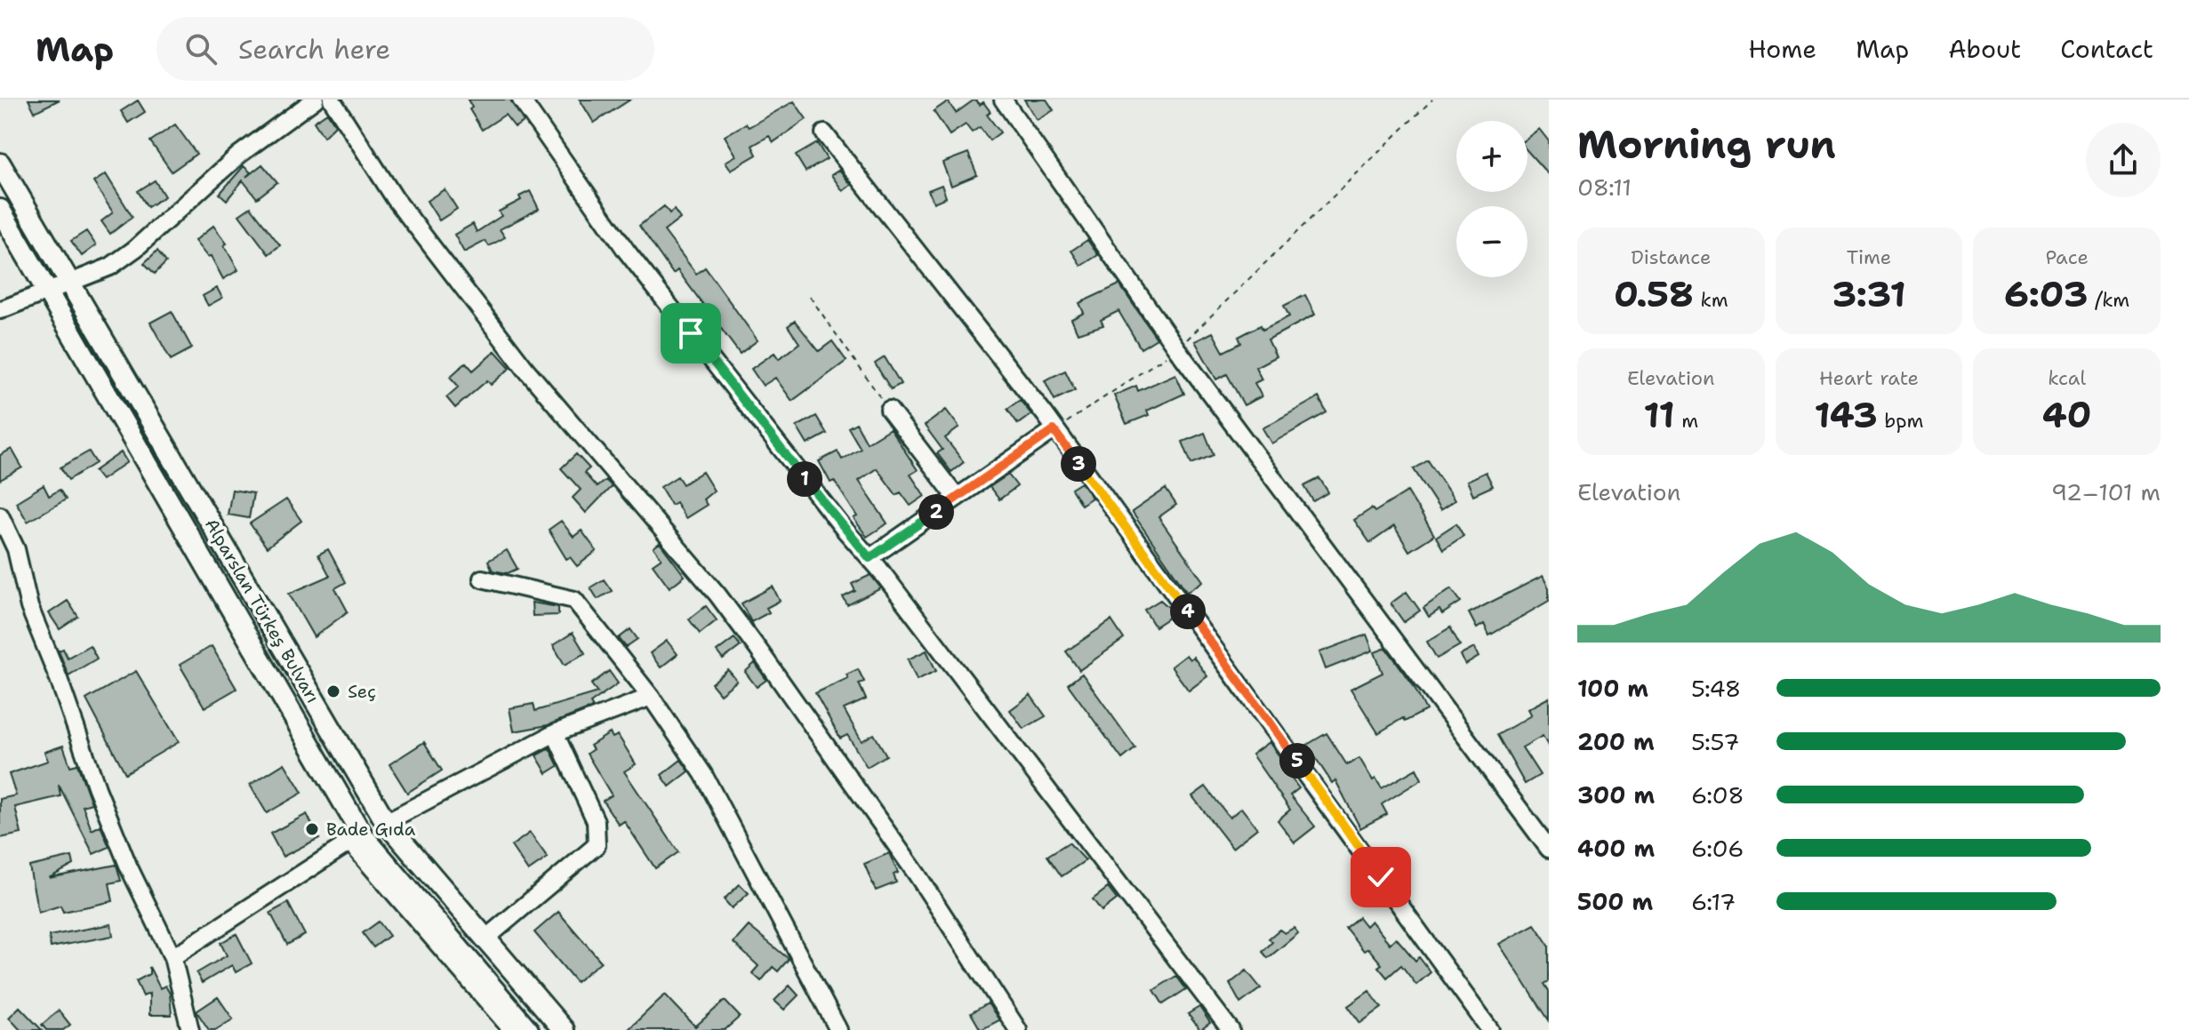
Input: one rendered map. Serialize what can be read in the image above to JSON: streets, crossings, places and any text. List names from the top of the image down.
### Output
{
  "streets": {
    "main road": ["Alparslan Türkeş Bulvarı"]
  },
  "places": ["Seç", "Bade Gıda"],
  "page": {
    "header": "Map",
    "search": "Search here",
    "nav": [
      "Home",
      "Map",
      "About",
      "Contact"
    ],
    "heading": ["Morning run", "08:11"],
    "map_buttons": ["+", "−"],
    "stats": [
      ["Distance", "0.58 km"],
      ["Time", "3:31"],
      ["Pace", "6:03 /km"],
      ["Elevation", "11 m"],
      ["Heart rate", "143 bpm"],
      ["kcal", "40"]
    ],
    "pins": [
      "3",
      "1",
      "2",
      "4",
      "5"
    ],
    "chart": ["Elevation", "92–101 m"],
    "list": [
      {
        "name": "100 m",
        "note": "5:48"
      },
      {
        "name": "200 m",
        "note": "5:57"
      },
      {
        "name": "300 m",
        "note": "6:08"
      },
      {
        "name": "400 m",
        "note": "6:06"
      },
      {
        "name": "500 m",
        "note": "6:17"
      }
    ]
  }
}
